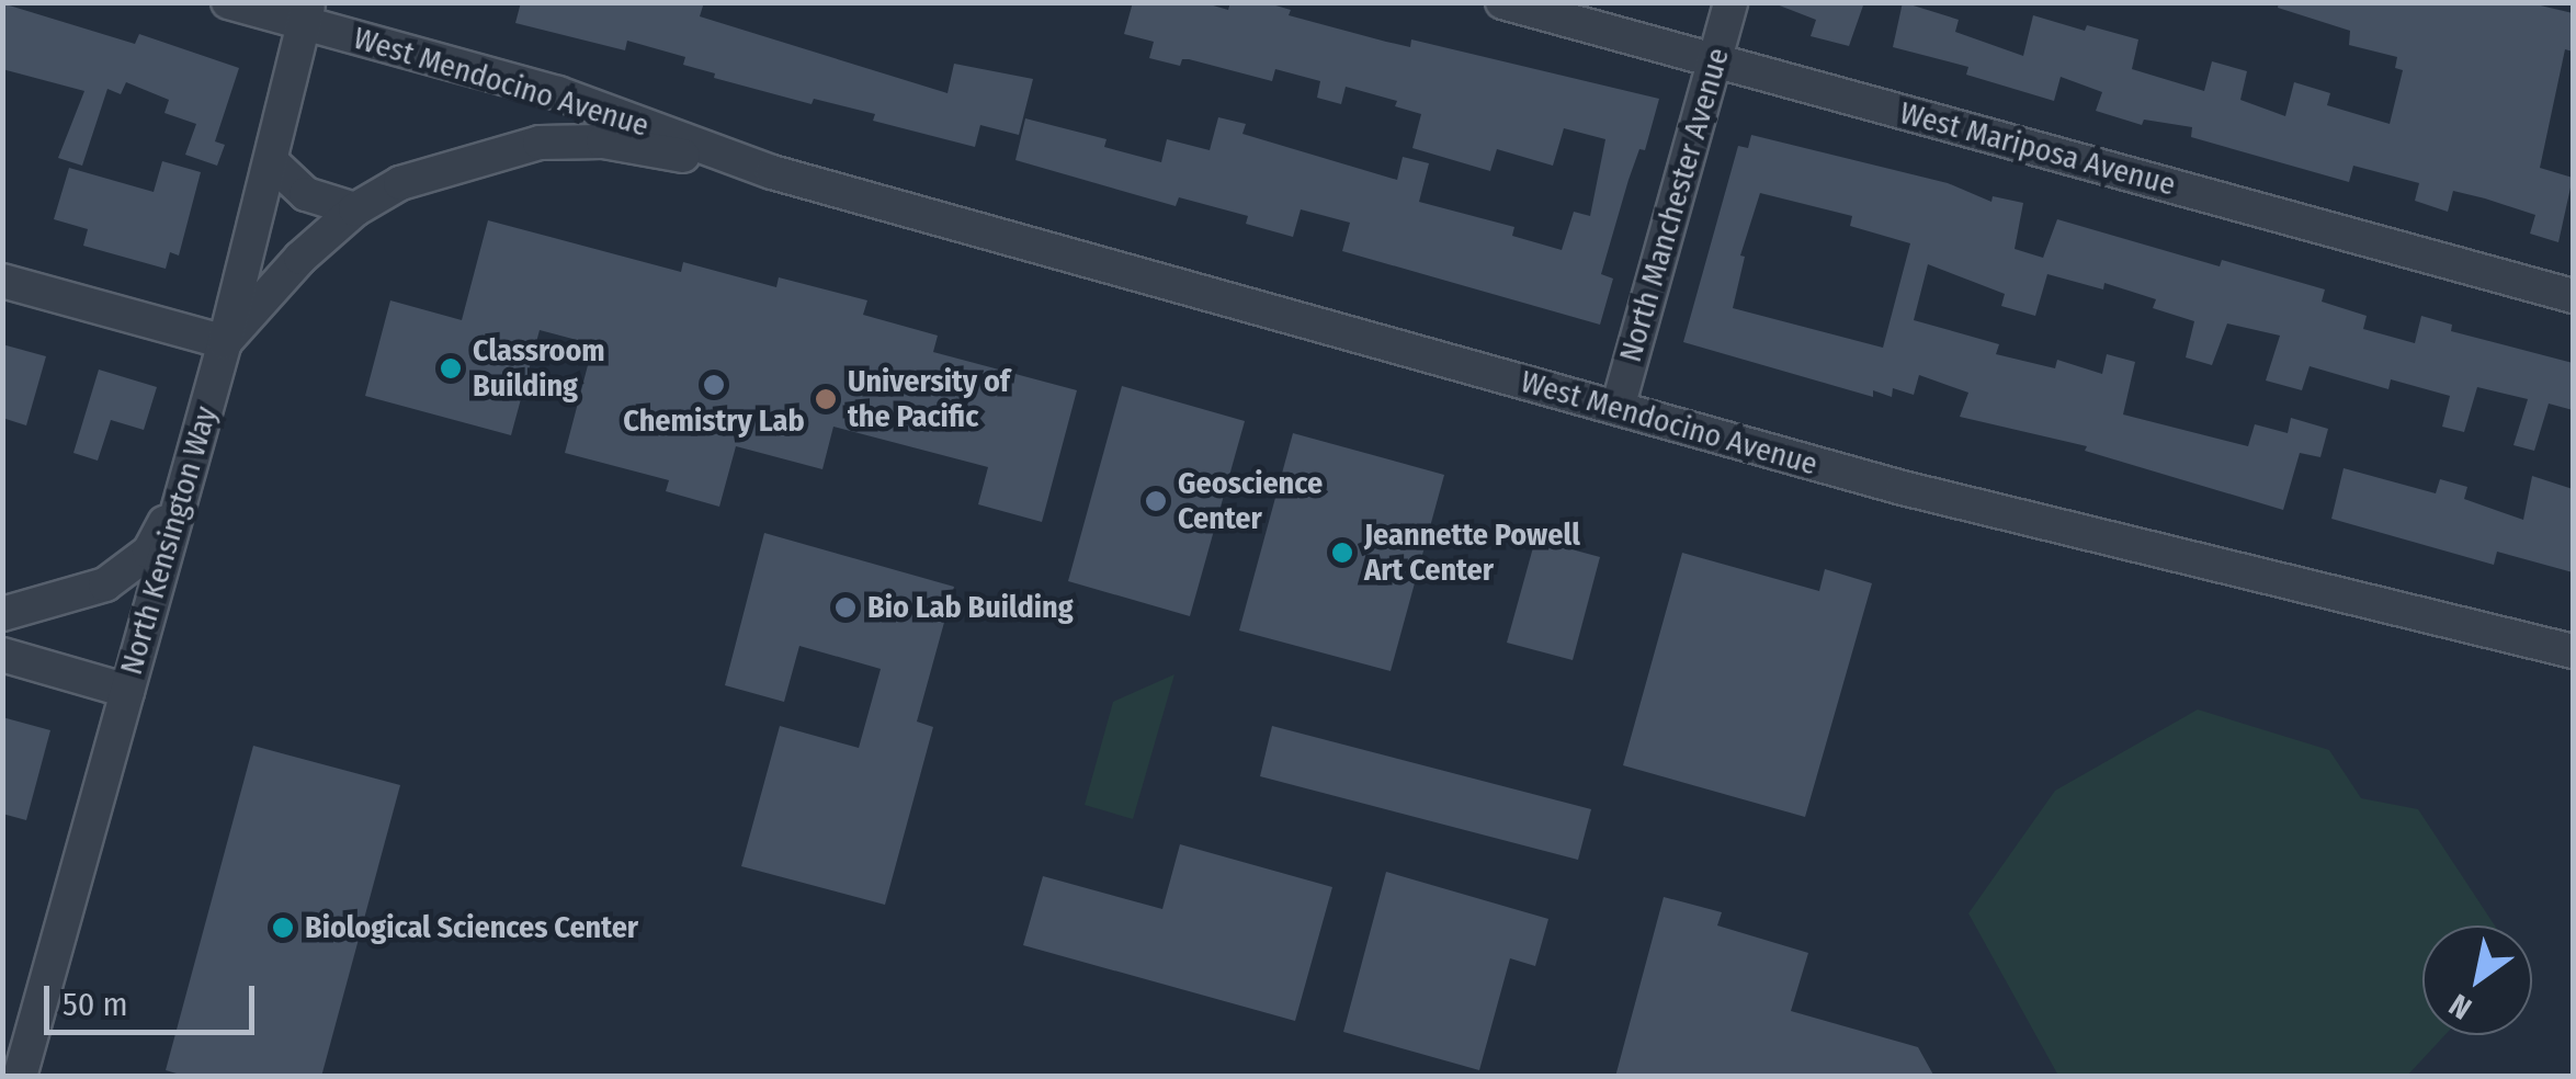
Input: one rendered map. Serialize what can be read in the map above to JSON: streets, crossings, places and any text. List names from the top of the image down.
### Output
{
  "streets": {
    "street": [
      "West Mendocino Avenue",
      "West Mariposa Avenue",
      "North Manchester Avenue",
      "North Kensington Way"
    ]
  },
  "crossings": [
    ["West Mendocino Avenue", "North Manchester Avenue"],
    ["West Mendocino Avenue", "North Kensington Way"],
    ["West Mariposa Avenue", "North Manchester Avenue"]
  ],
  "places": [
    "Classroom Building",
    "Chemistry Lab",
    "University of the Pacific",
    "Geoscience Center",
    "Jeannette Powell Art Center",
    "Bio Lab Building",
    "Biological Sciences Center"
  ],
  "scale_bar": "50 m",
  "north": "bottom left"
}
